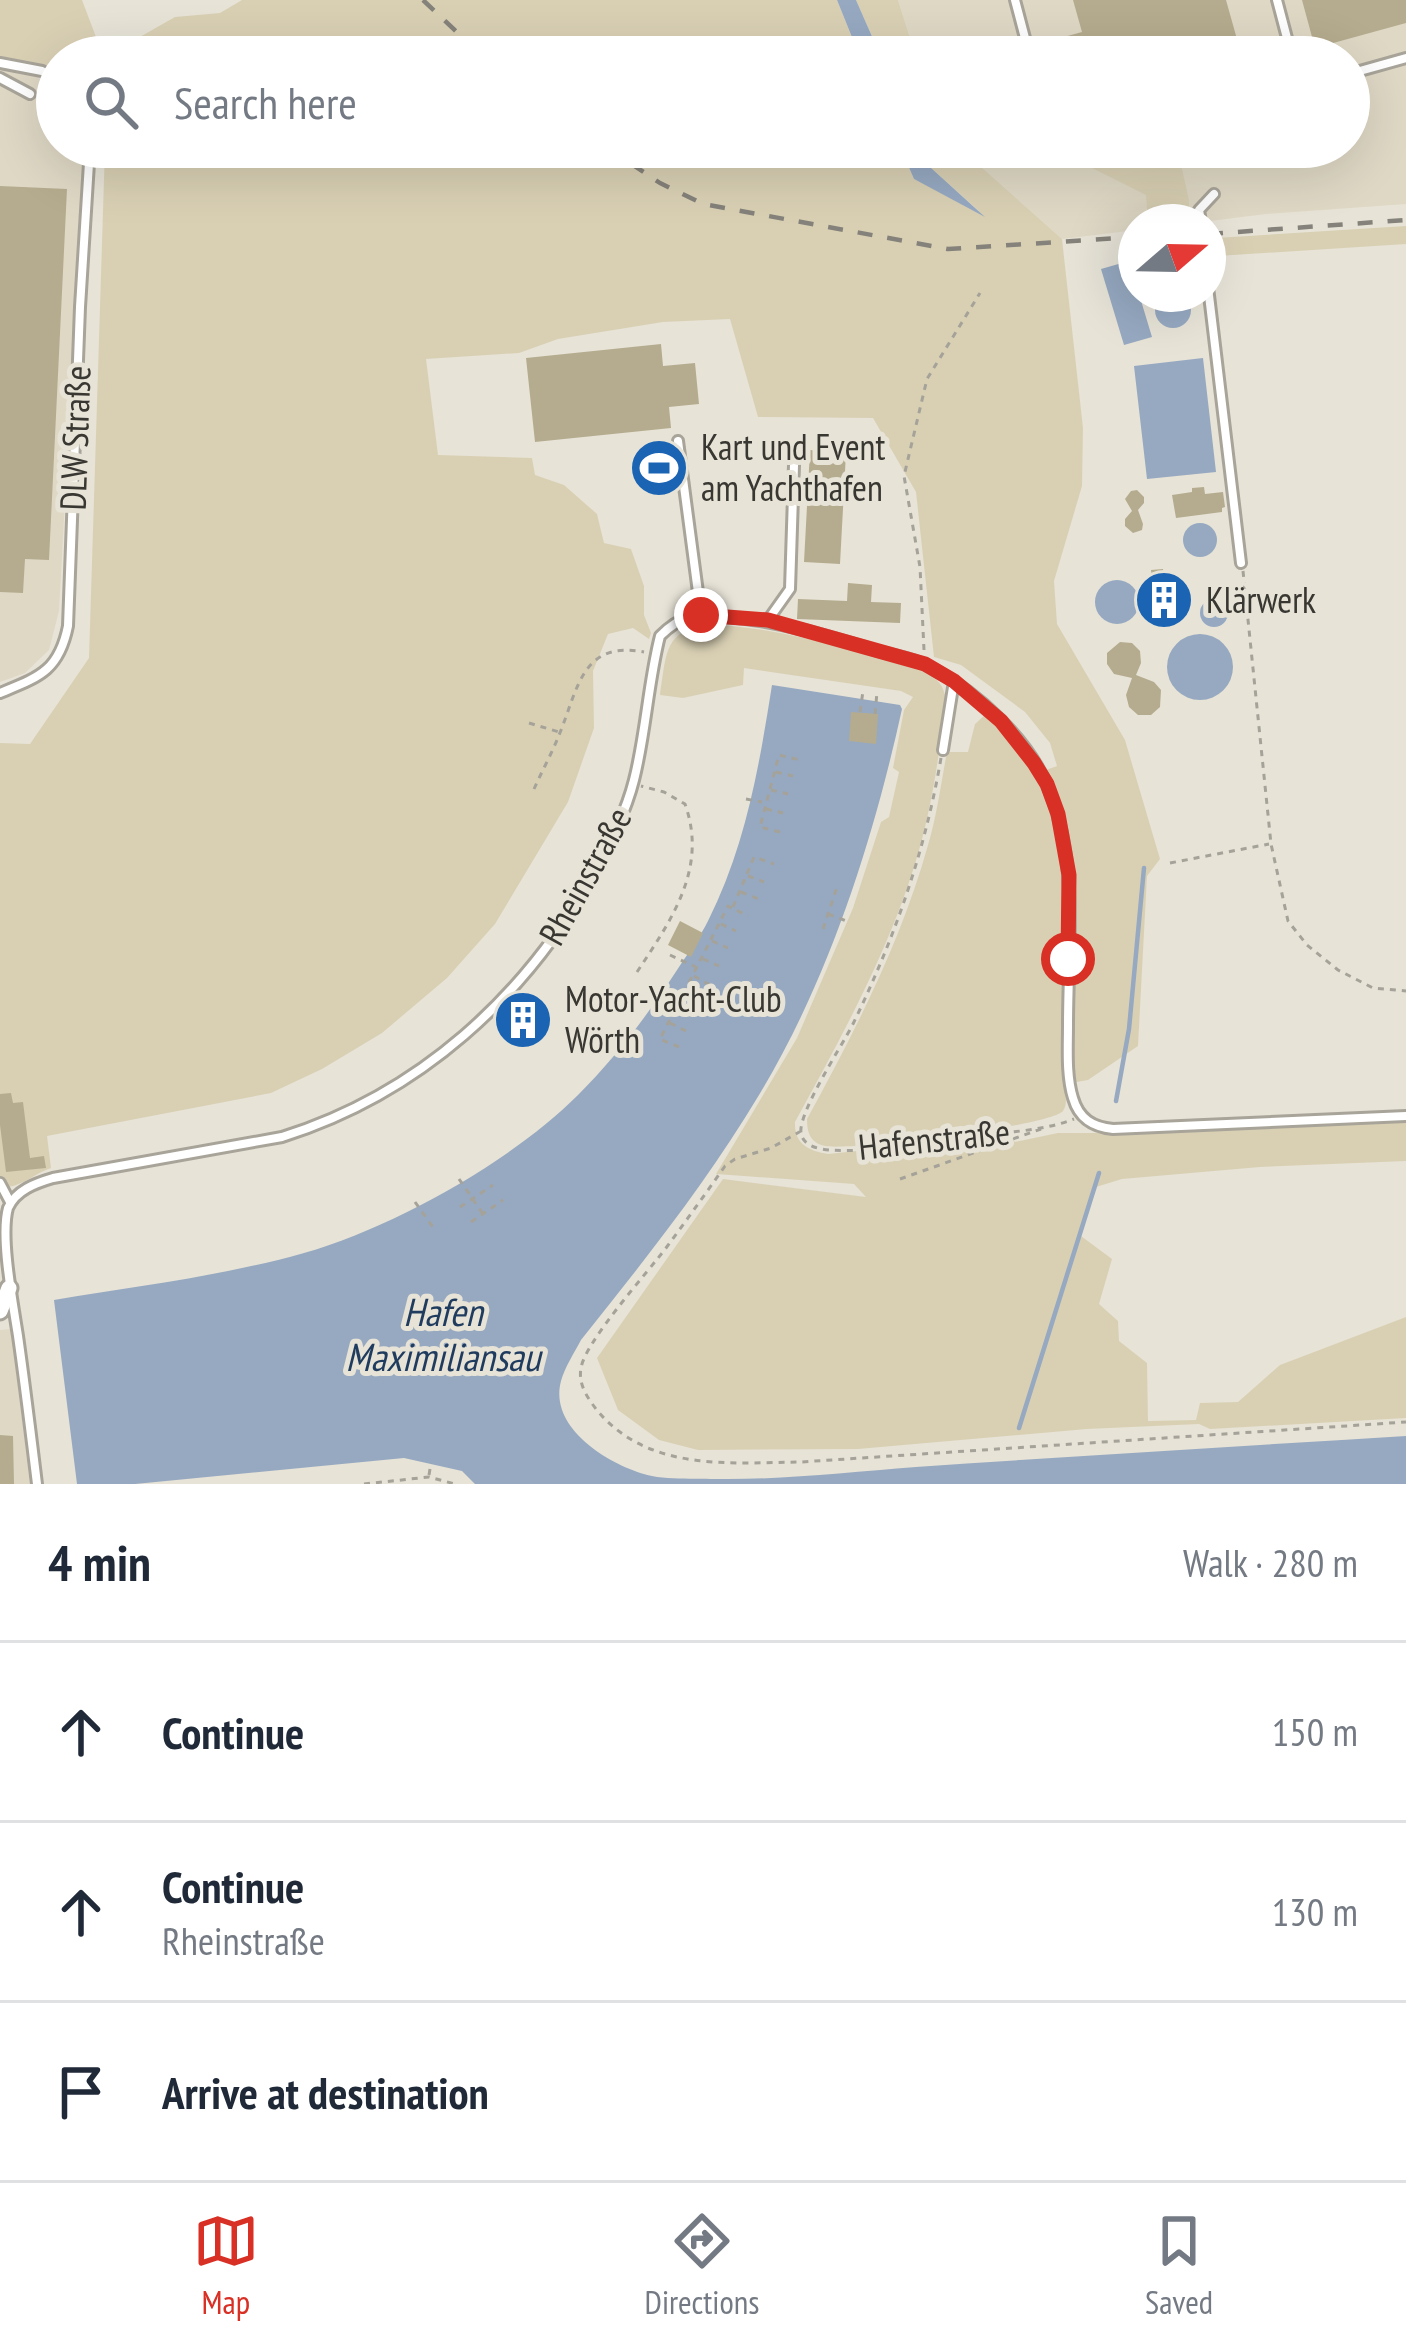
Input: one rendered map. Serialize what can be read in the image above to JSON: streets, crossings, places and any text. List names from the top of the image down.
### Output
{
  "streets": {
    "lane": ["DLW Straße", "Rheinstraße"],
    "path": ["Hafenstraße"]
  },
  "water": ["Hafen Maximiliansau"],
  "places": {
    "sports": ["Kart und Event am Yachthafen"],
    "building": ["Klärwerk", "Motor-Yacht-Club Wörth"]
  },
  "north": "right",
  "page": {
    "search": "Search here",
    "heading": ["4 min", "Walk · 280 m"],
    "list": [
      ["Continue", "150 m"],
      ["Continue", "Rheinstraße", "130 m"],
      "Arrive at destination"
    ],
    "nav": ["Map", "Directions", "Saved"]
  }
}
